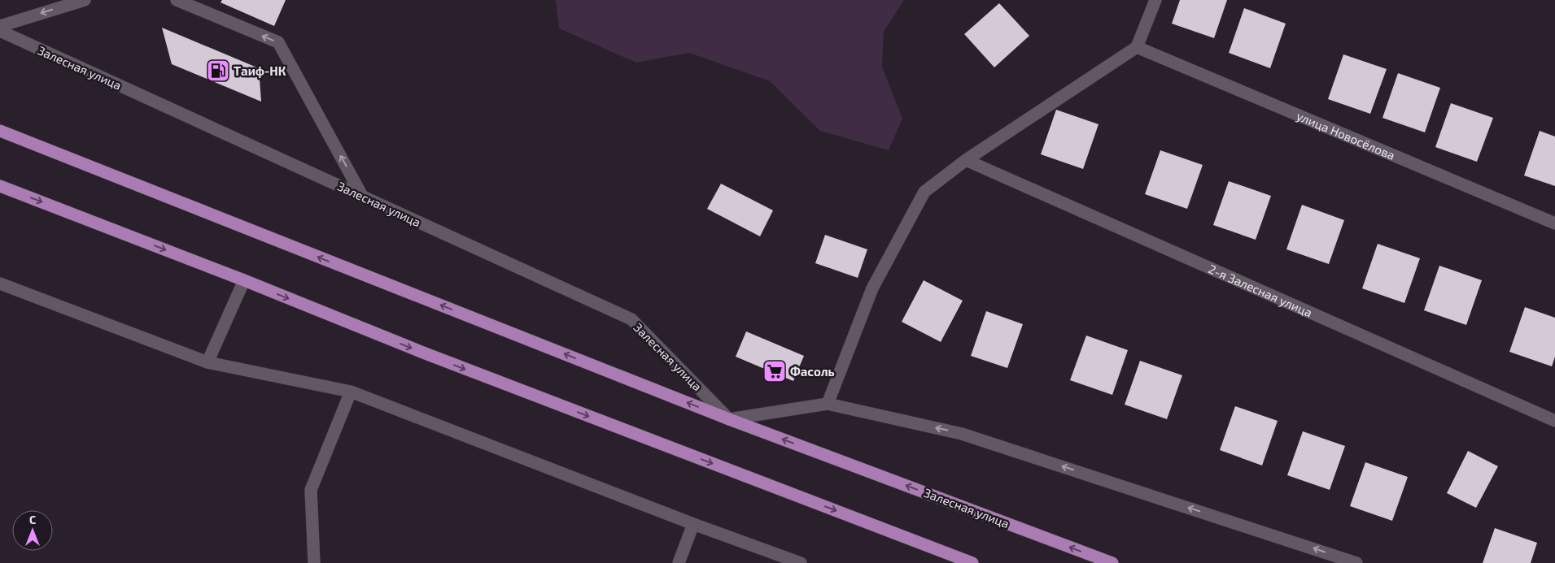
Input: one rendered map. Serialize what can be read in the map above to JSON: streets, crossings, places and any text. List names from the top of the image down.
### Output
{
  "streets": {
    "main road": ["Залесная улица"],
    "street": ["улица Новосёлова", "2-я Залесная улица"]
  },
  "places": {
    "fuel station": ["Таиф-НК"],
    "supermarket": ["Фасоль"]
  },
  "north": "top"
}
